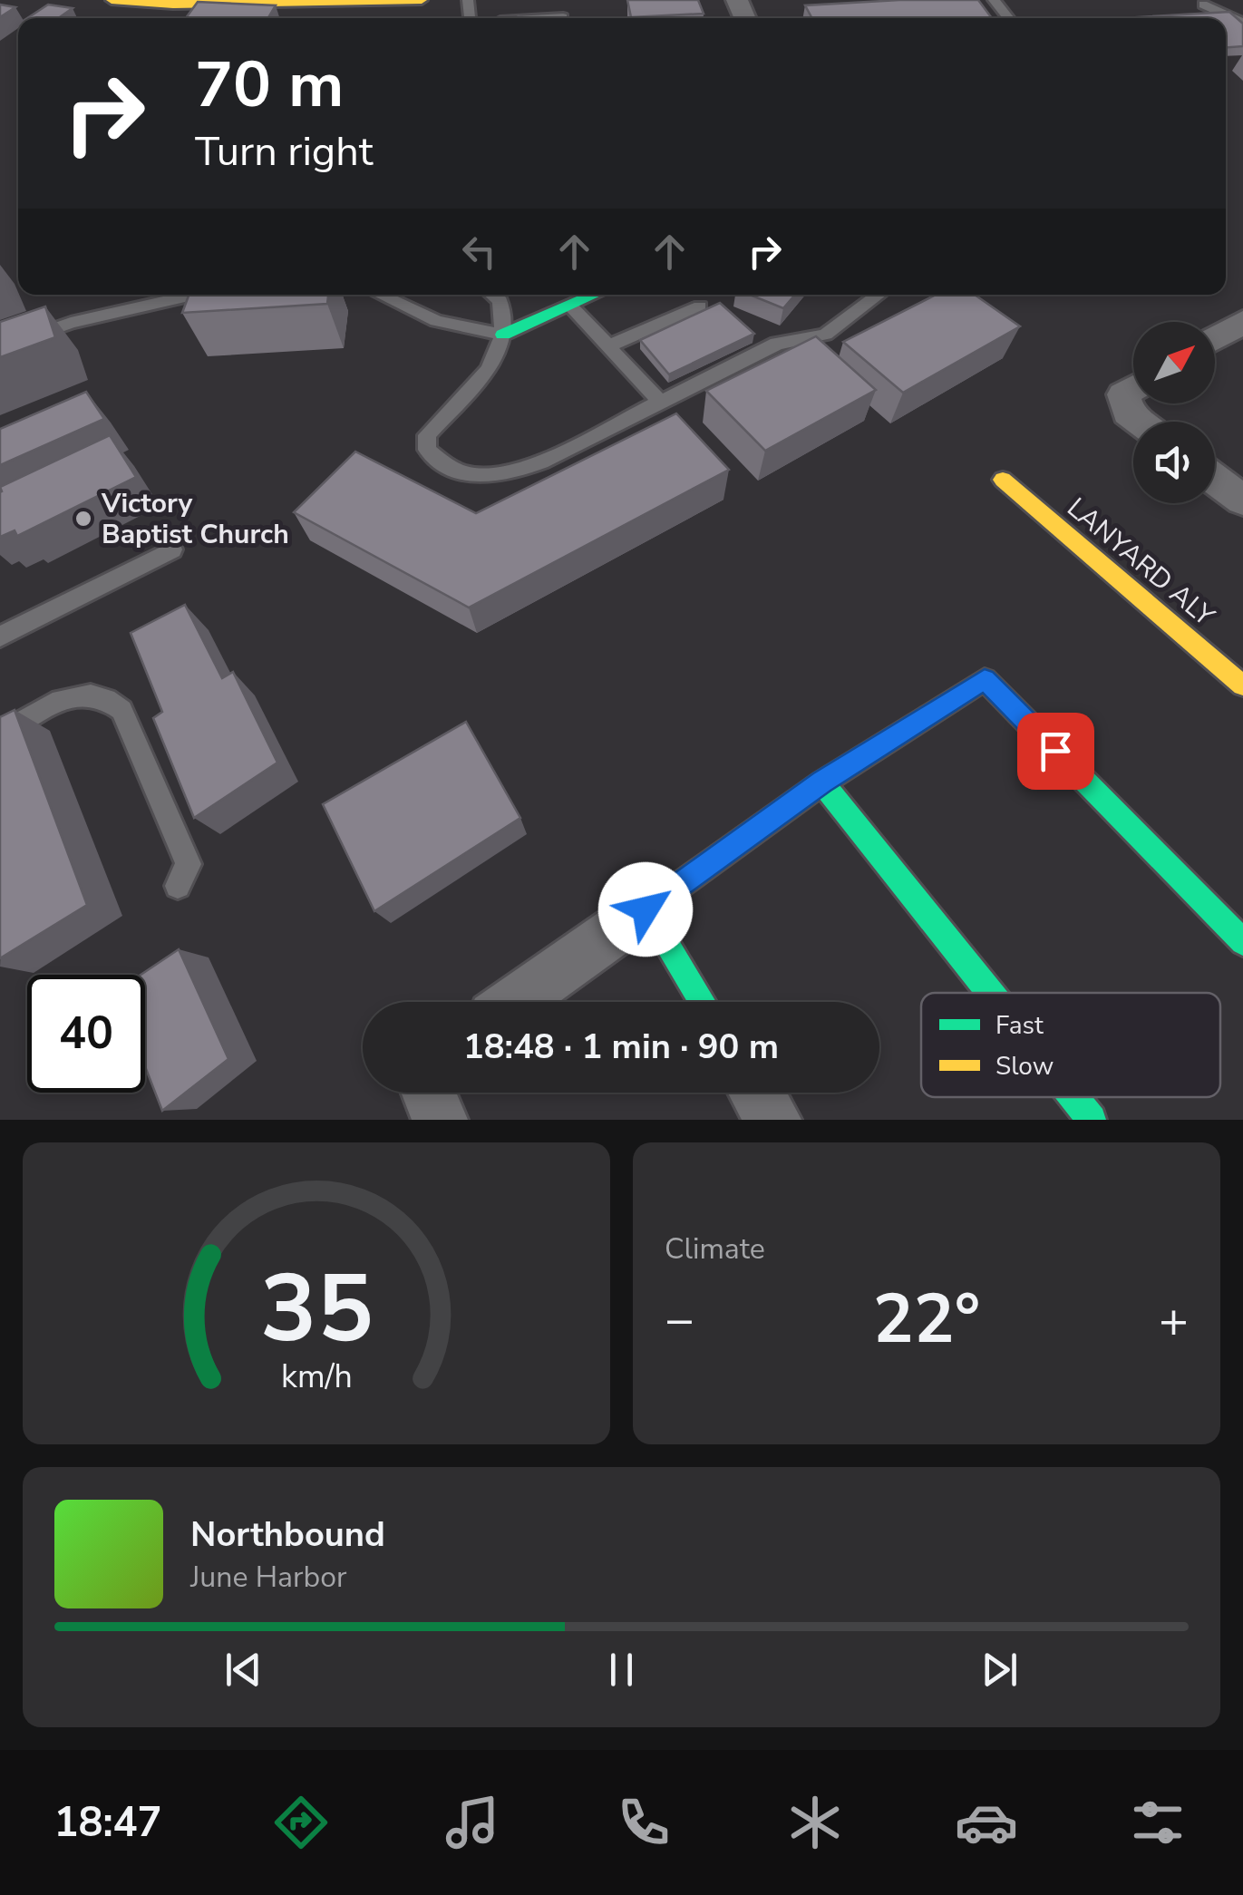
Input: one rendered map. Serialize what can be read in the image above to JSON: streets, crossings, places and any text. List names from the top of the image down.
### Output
{
  "streets": {
    "street": ["LANYARD ALY"]
  },
  "places": ["Victory Baptist Church"],
  "legend": ["Fast", "Slow"],
  "north": "top right",
  "page": {
    "turn": ["70 m", "Turn right"],
    "limit": "40",
    "trip": "18:48 · 1 min · 90 m",
    "tile": "Climate",
    "heat": ["−", "22°", "+"],
    "song": ["Northbound", "June Harbor"],
    "tabs": "18:47",
    "gauge": ["35", "km/h"]
  }
}
